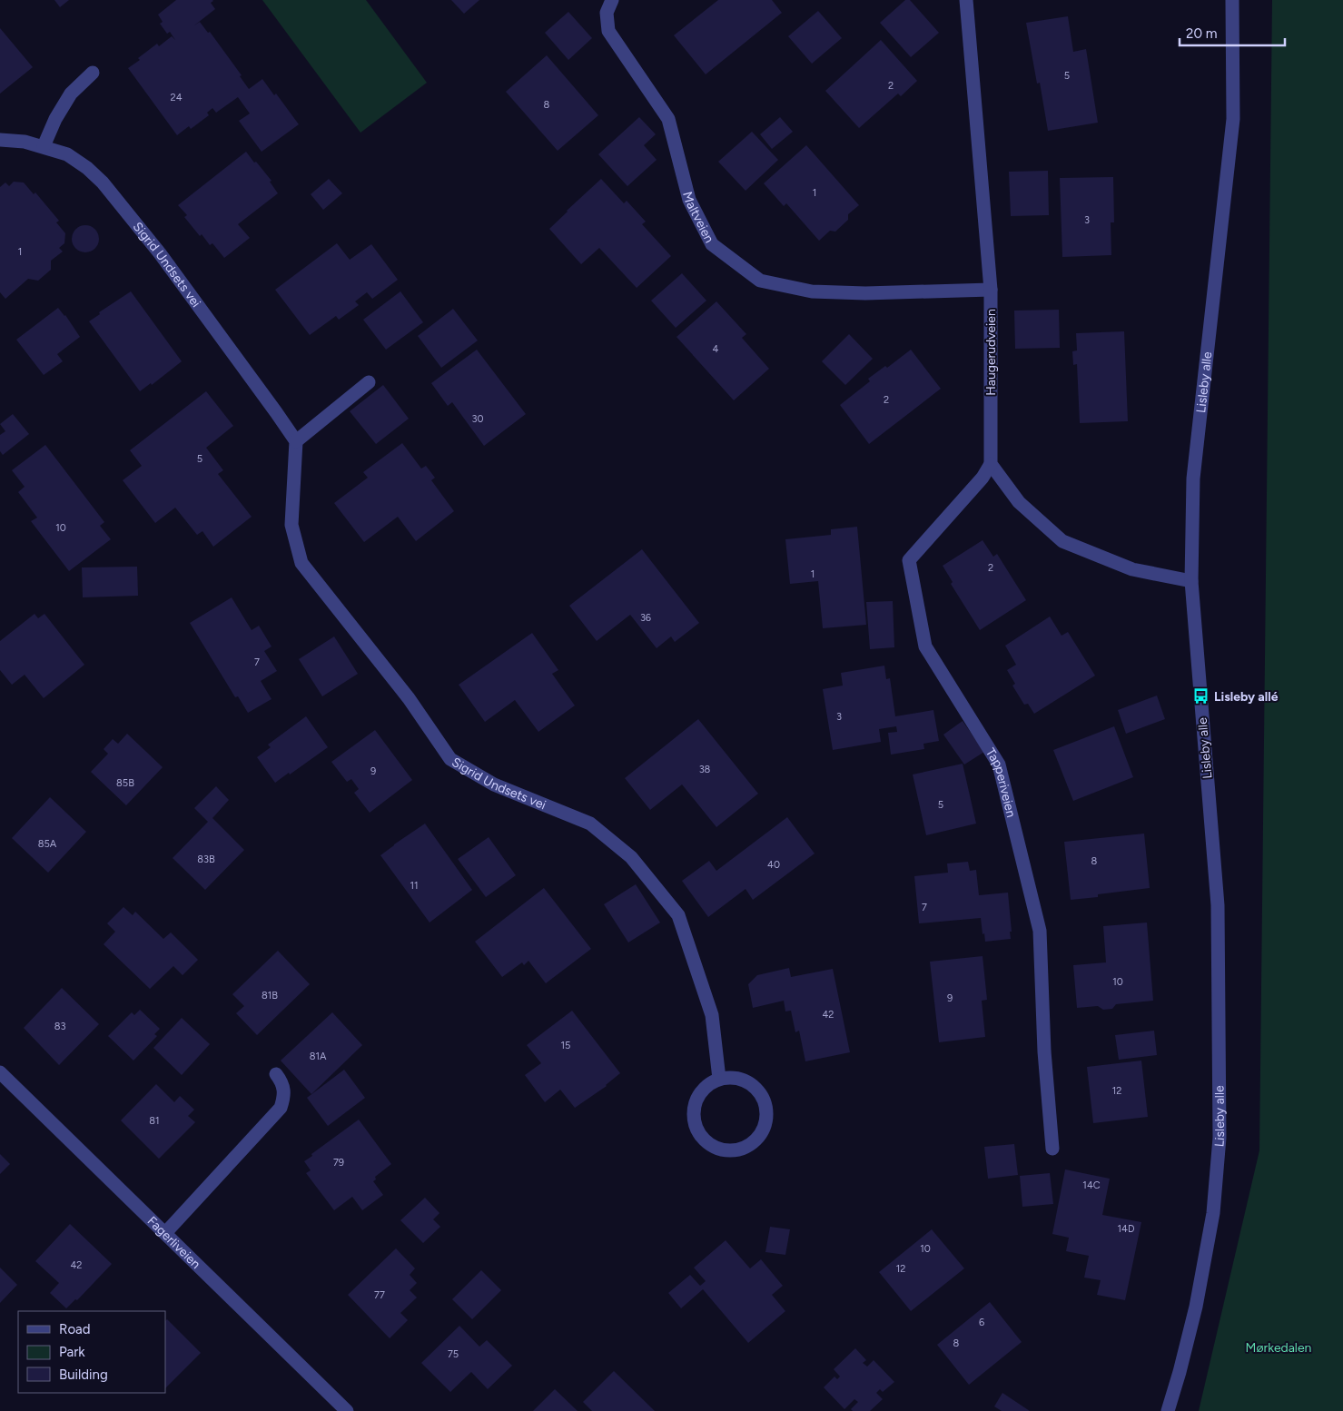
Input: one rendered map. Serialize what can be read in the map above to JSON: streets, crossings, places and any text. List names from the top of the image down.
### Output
{
  "streets": {
    "street": [
      "Maltveien",
      "Sigrid Undsets vei",
      "Haugerudveien",
      "Lisleby alle",
      "Tapperiveien",
      "Fagerliveien"
    ]
  },
  "crossings": [
    ["Maltveien", "Haugerudveien"],
    ["Haugerudveien", "Tapperiveien"]
  ],
  "parks": ["Mørkedalen"],
  "places": {
    "bus stop": ["Lisleby allé"]
  },
  "house_numbers": [
    "5",
    "2",
    "24",
    "8",
    "1",
    "3",
    "1",
    "4",
    "2",
    "30",
    "5",
    "10",
    "2",
    "1",
    "36",
    "7",
    "3",
    "38",
    "9",
    "85B",
    "5",
    "85A",
    "83B",
    "8",
    "40",
    "11",
    "7",
    "10",
    "81B",
    "9",
    "42",
    "83",
    "15",
    "81A",
    "12",
    "81",
    "79",
    "14C",
    "14D",
    "10",
    "42",
    "12",
    "77",
    "6",
    "8",
    "75"
  ],
  "legend": ["Road", "Park", "Building"],
  "scale_bar": "20 m"
}
